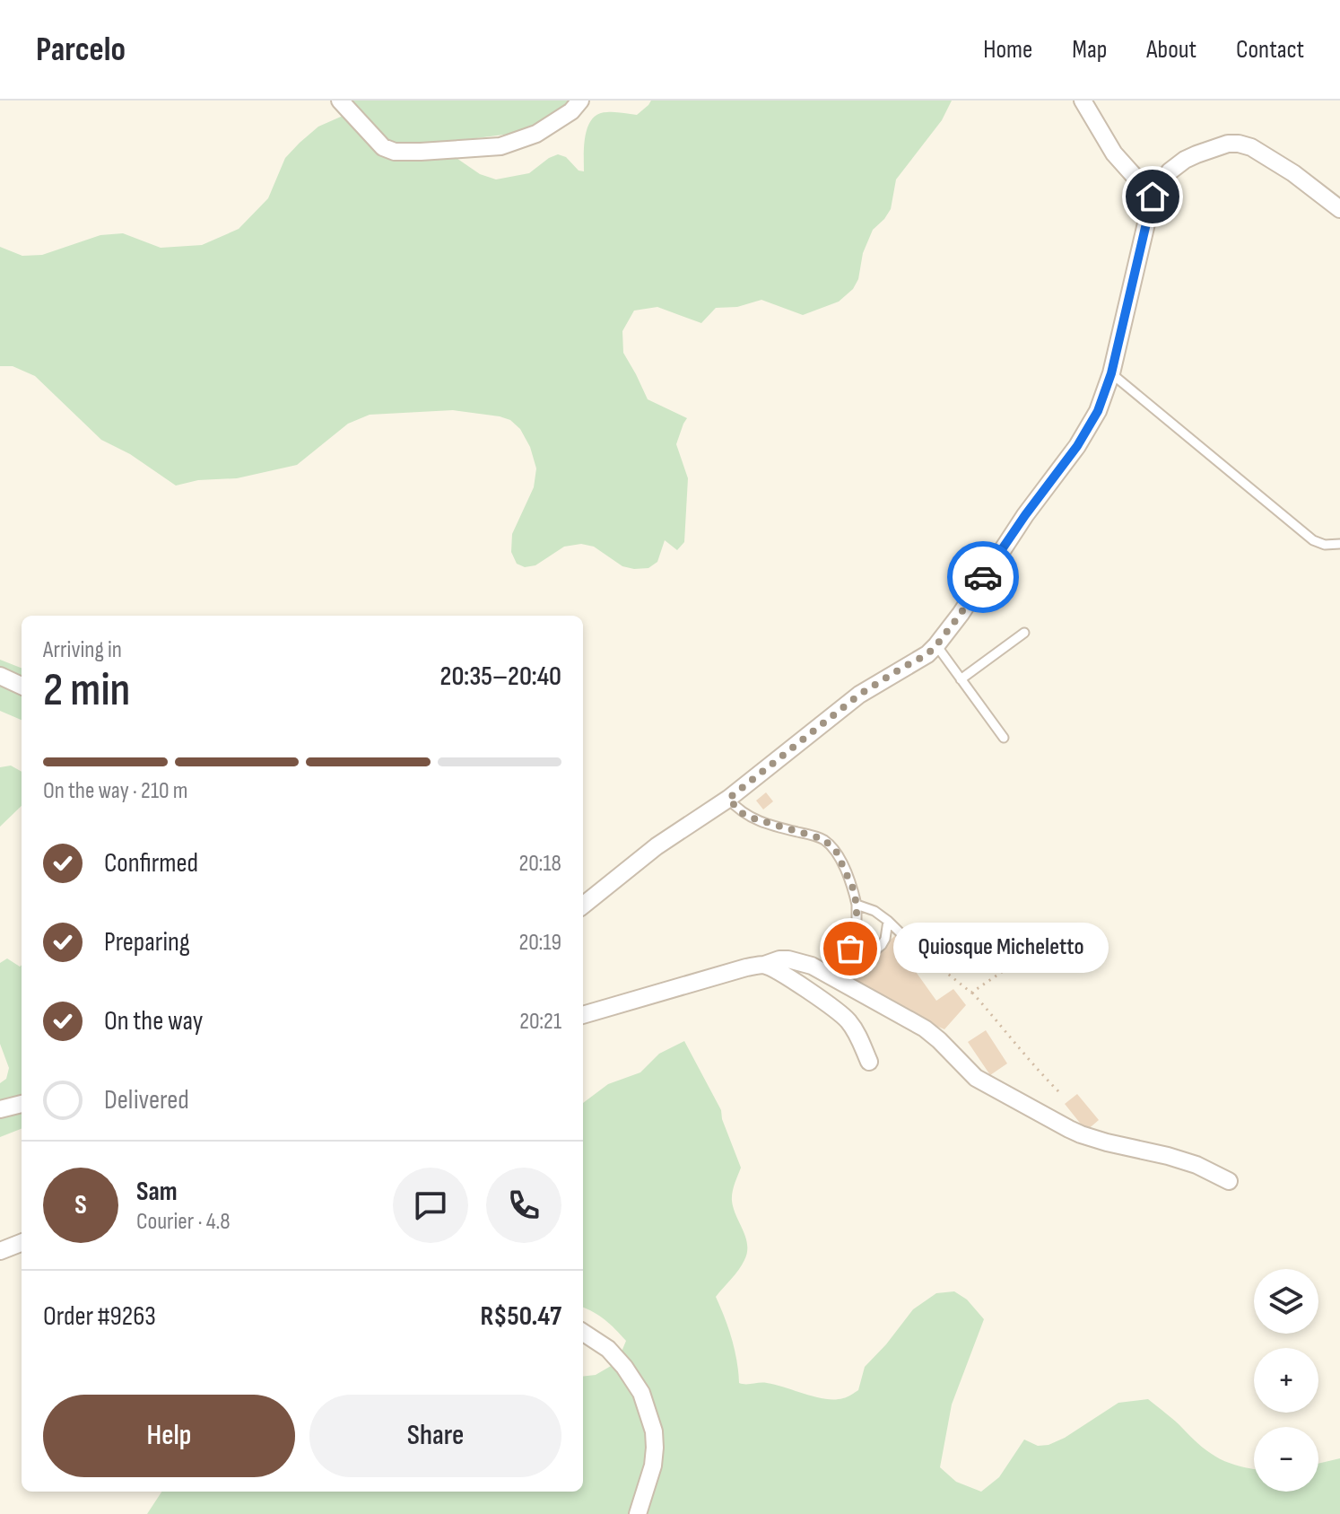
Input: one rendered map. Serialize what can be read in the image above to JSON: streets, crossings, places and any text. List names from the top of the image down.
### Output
{
  "places": ["Quiosque Micheletto"],
  "page": {
    "header": "Parcelo",
    "nav": [
      "Home",
      "Map",
      "About",
      "Contact"
    ],
    "heading": ["2 min", "Arriving in", "20:35–20:40"],
    "panel": [
      "Sam",
      "Courier · 4.8",
      "Order #9263",
      "R$50.47"
    ],
    "bar": "On the way · 210 m",
    "list": [
      ["Confirmed", "20:18"],
      ["Preparing", "20:19"],
      ["On the way", "20:21"],
      "Delivered"
    ],
    "bubble": "Quiosque Micheletto",
    "round": "S",
    "map_buttons": ["+", "−"],
    "buttons": ["Help", "Share"]
  }
}
